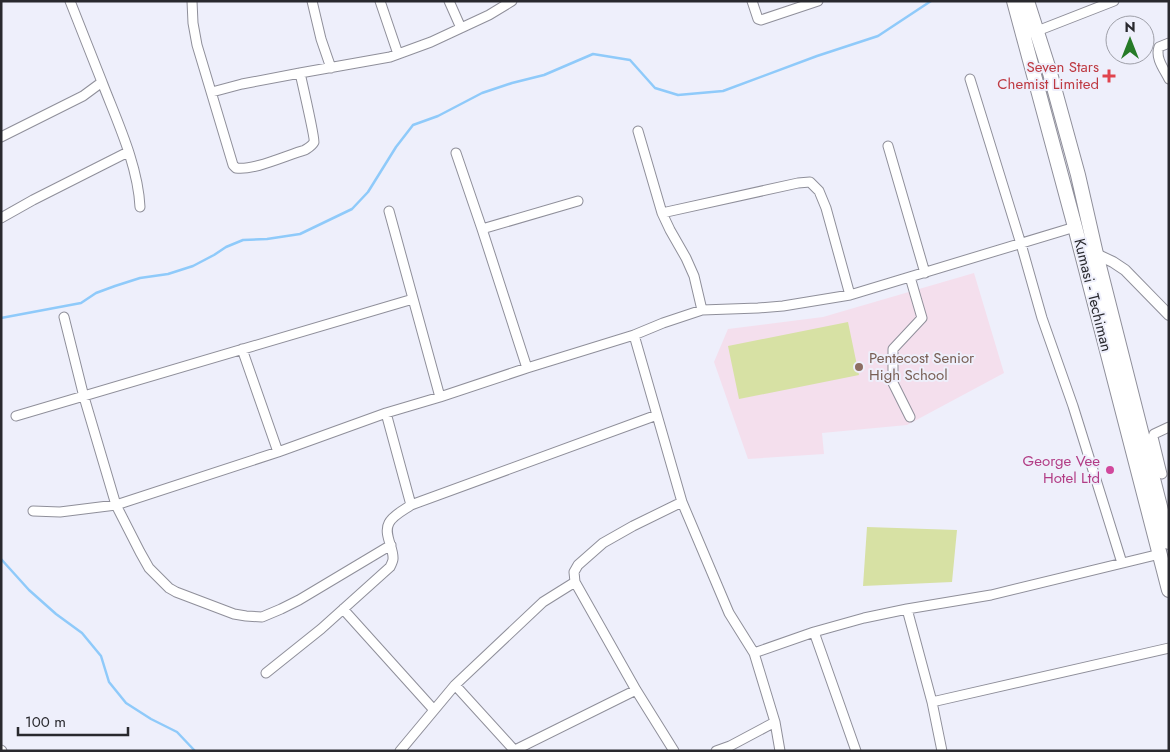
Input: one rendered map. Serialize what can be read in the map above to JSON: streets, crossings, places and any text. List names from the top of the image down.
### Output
{
  "streets": {
    "highway": ["Kumasi - Techiman"]
  },
  "places": {
    "health": ["Seven Stars Chemist Limited"],
    "other": ["Pentecost Senior High School", "George Vee Hotel Ltd"]
  },
  "scale_bar": "100 m",
  "north": "top"
}
